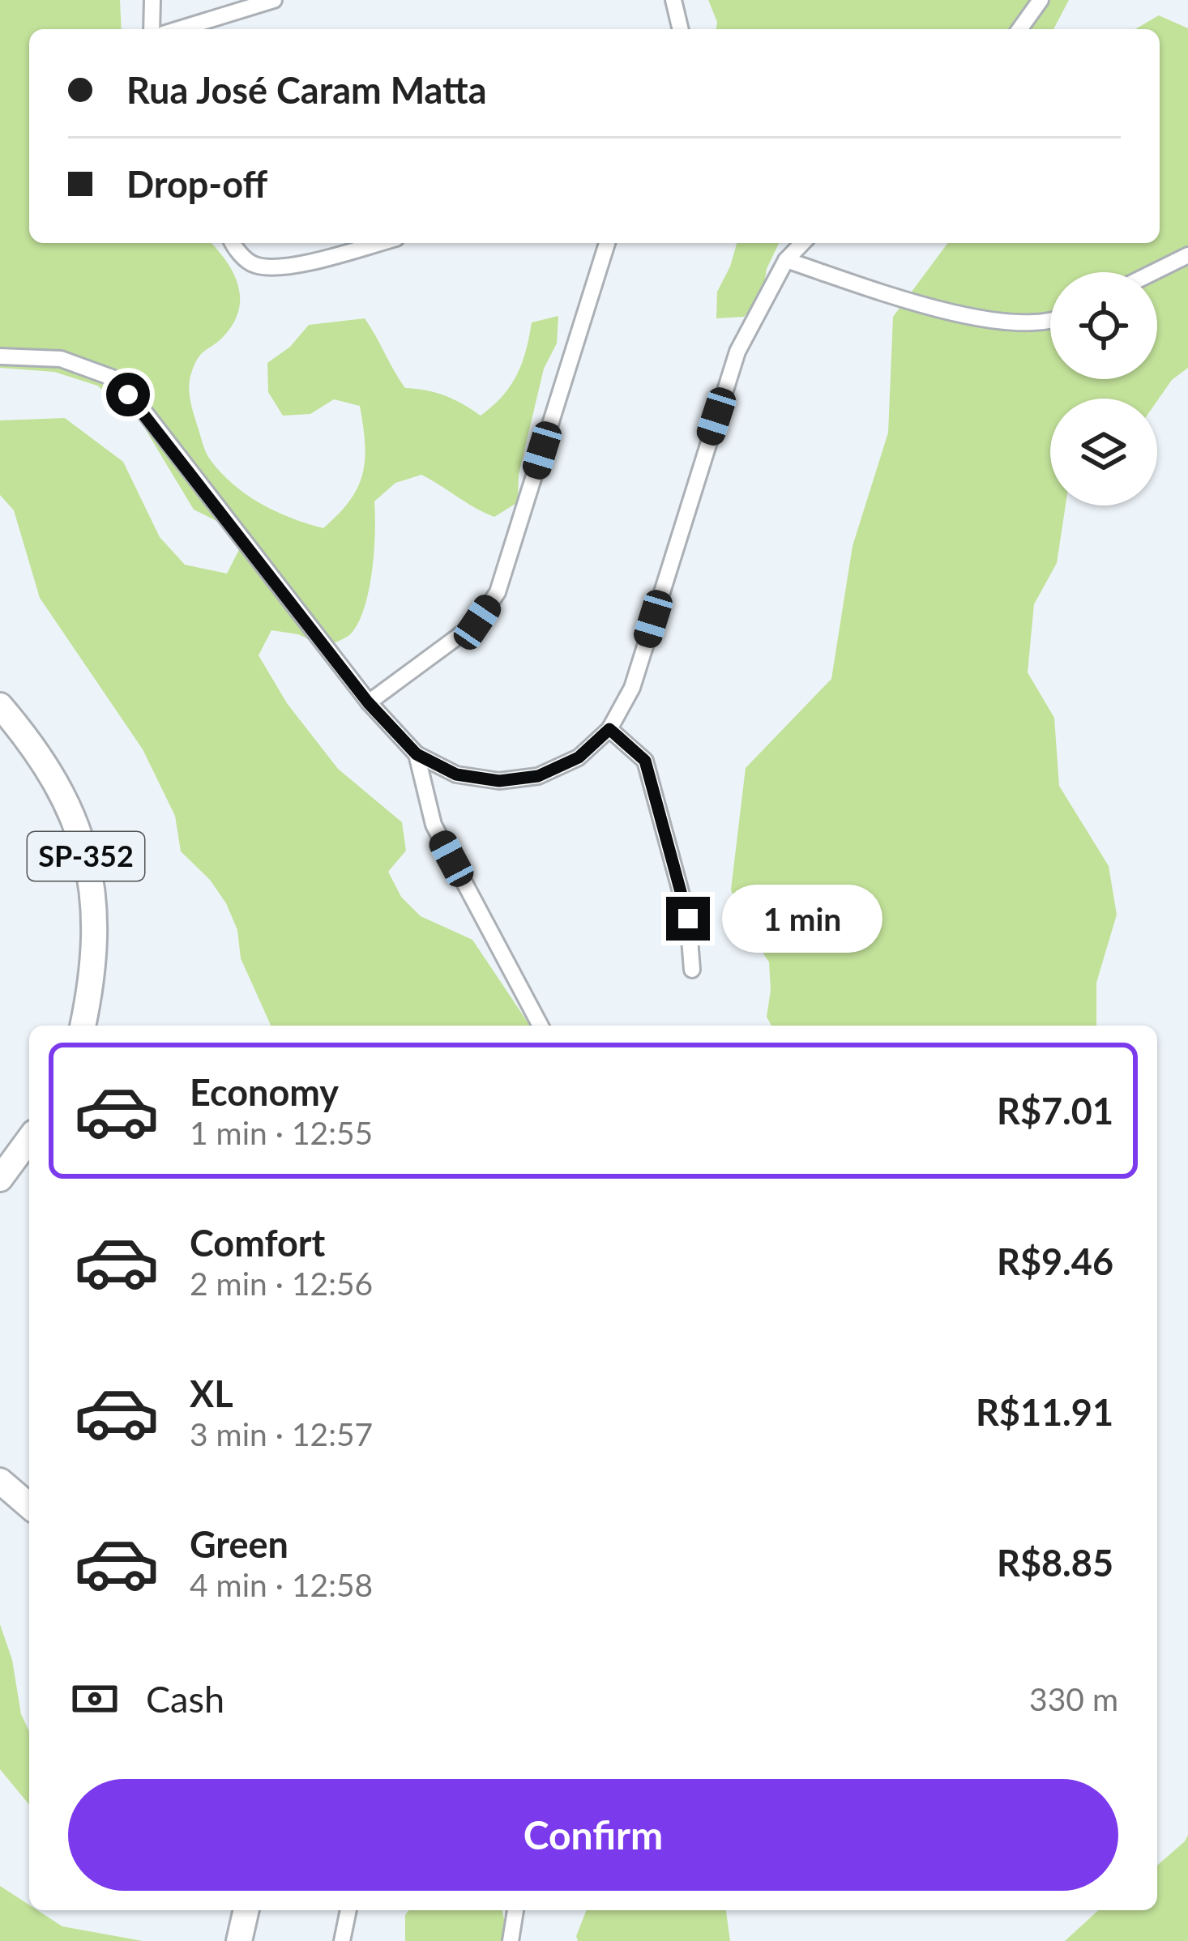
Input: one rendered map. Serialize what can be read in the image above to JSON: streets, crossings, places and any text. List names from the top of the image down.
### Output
{
  "streets": {
    "main road": ["SP-352"]
  },
  "page": {
    "banner": ["Rua José Caram Matta", "Drop-off"],
    "bubble": "1 min",
    "list": [
      {
        "name": "Economy",
        "note": "1 min · 12:55",
        "value": "R$7.01"
      },
      {
        "name": "Comfort",
        "note": "2 min · 12:56",
        "value": "R$9.46"
      },
      {
        "name": "XL",
        "note": "3 min · 12:57",
        "value": "R$11.91"
      },
      {
        "name": "Green",
        "note": "4 min · 12:58",
        "value": "R$8.85"
      }
    ],
    "pay": ["Cash", "330 m"],
    "buttons": "Confirm"
  }
}
